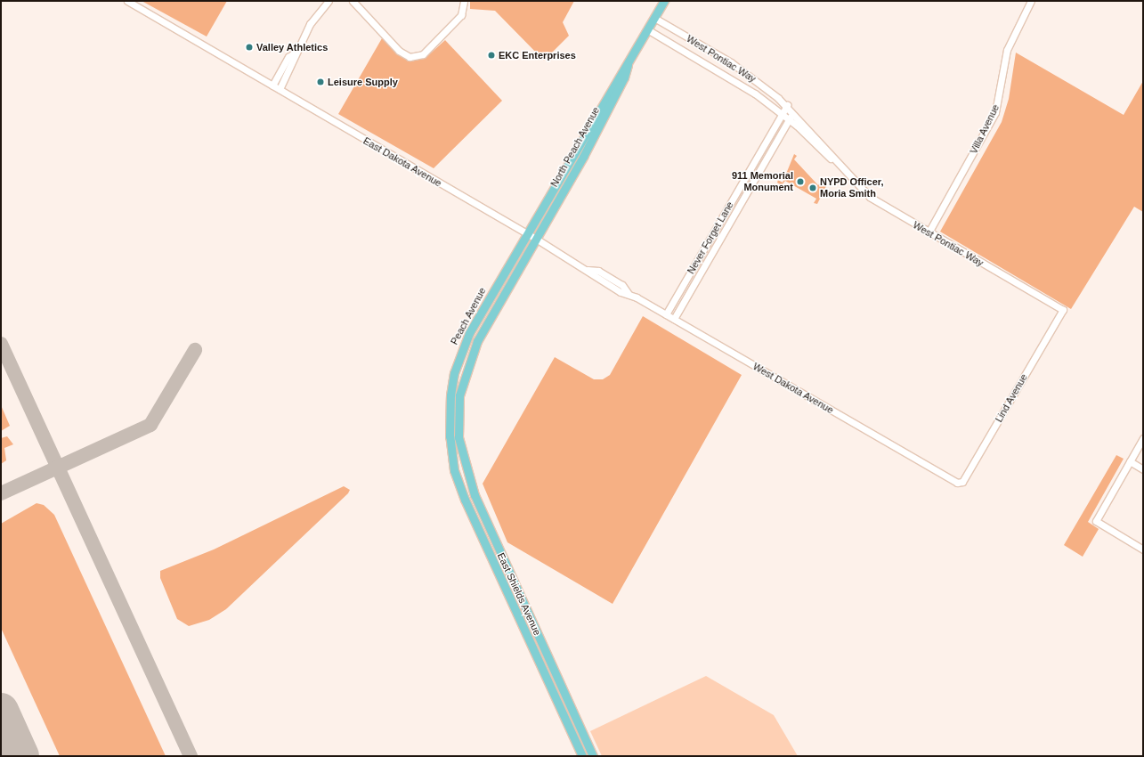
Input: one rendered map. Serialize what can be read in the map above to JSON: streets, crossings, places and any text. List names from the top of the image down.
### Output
{
  "streets": {
    "main road": ["North Peach Avenue", "Peach Avenue", "East Shields Avenue"],
    "street": [
      "West Pontiac Way",
      "Villa Avenue",
      "East Dakota Avenue",
      "Never Forget Lane",
      "West Dakota Avenue",
      "Lind Avenue"
    ]
  },
  "crossings": [
    ["West Pontiac Way", "Villa Avenue"],
    ["West Pontiac Way", "North Peach Avenue"],
    ["West Pontiac Way", "Never Forget Lane"],
    ["West Pontiac Way", "Lind Avenue"],
    ["North Peach Avenue", "East Dakota Avenue"],
    ["North Peach Avenue", "Peach Avenue"],
    ["North Peach Avenue", "West Dakota Avenue"],
    ["North Peach Avenue", "East Shields Avenue"],
    ["East Dakota Avenue", "Peach Avenue"],
    ["East Dakota Avenue", "West Dakota Avenue"],
    ["Never Forget Lane", "West Dakota Avenue"],
    ["Peach Avenue", "West Dakota Avenue"],
    ["Peach Avenue", "East Shields Avenue"],
    ["West Dakota Avenue", "Lind Avenue"],
    ["West Dakota Avenue", "East Shields Avenue"]
  ],
  "places": [
    "Valley Athletics",
    "EKC Enterprises",
    "Leisure Supply",
    "911 Memorial Monument",
    "NYPD Officer, Moria Smith"
  ]
}
